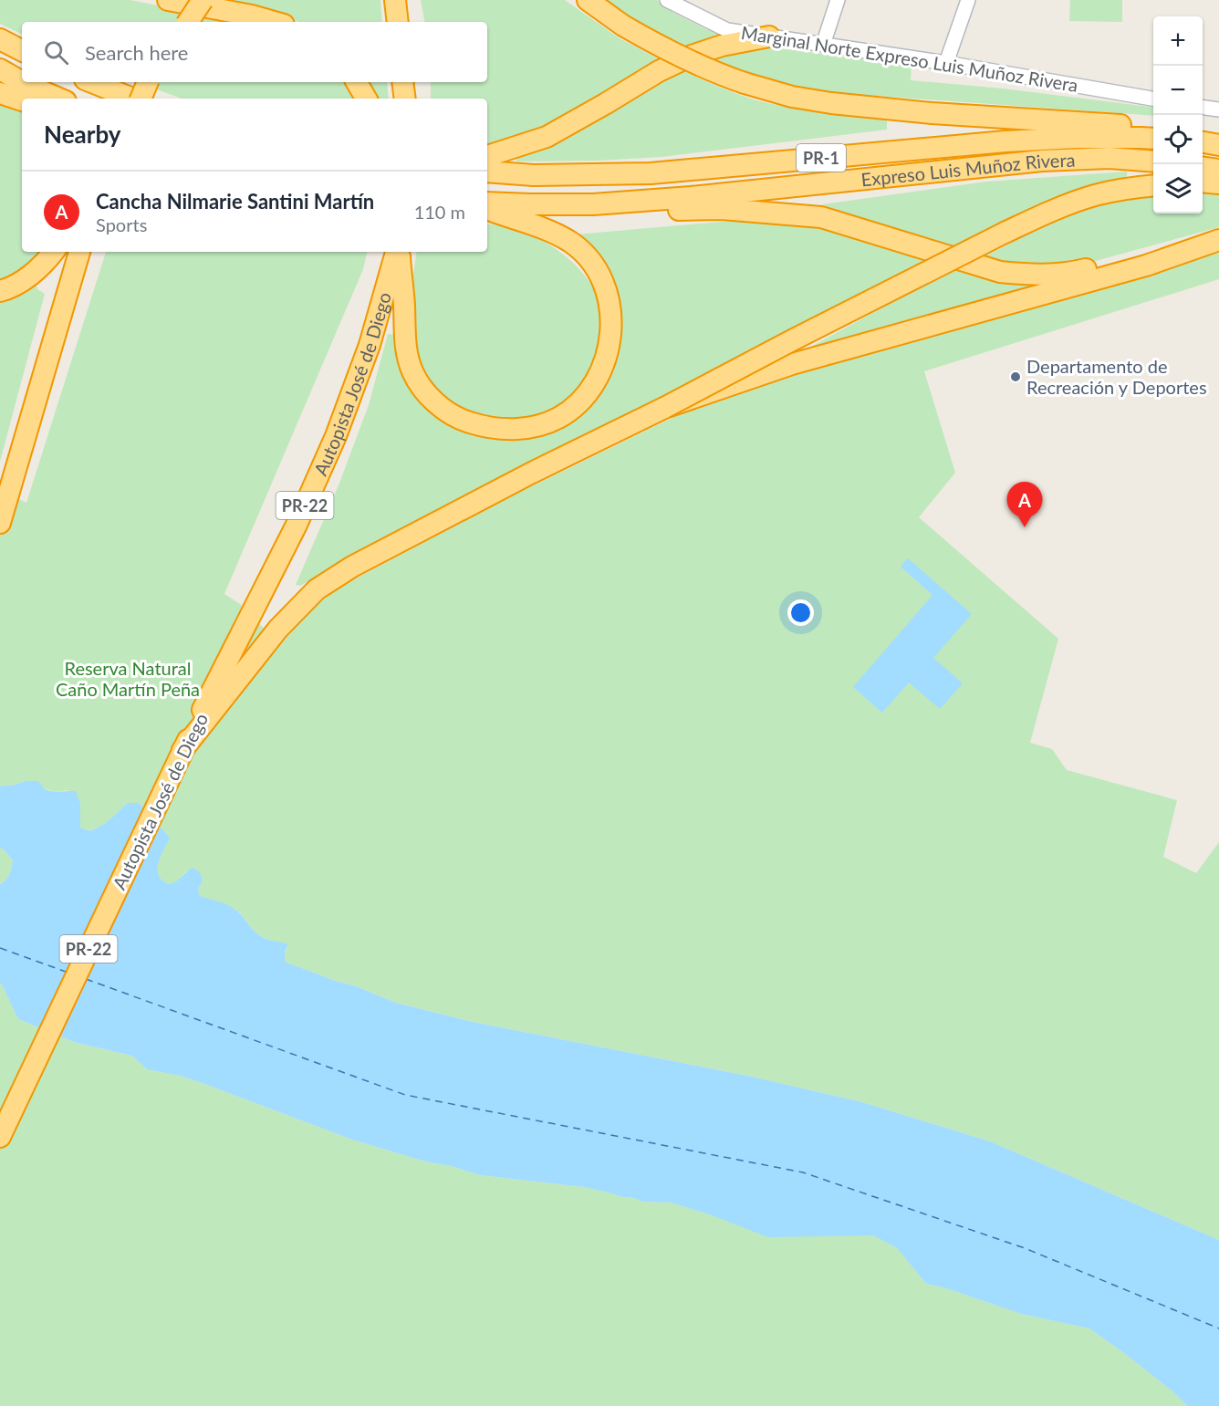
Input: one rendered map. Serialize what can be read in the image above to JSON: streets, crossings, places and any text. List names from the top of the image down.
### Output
{
  "streets": {
    "highway": [
      "PR-1",
      "Expreso Luis Muñoz Rivera",
      "Autopista José de Diego",
      "PR-22"
    ],
    "street": ["Marginal Norte Expreso Luis Muñoz Rivera"]
  },
  "parks": ["Reserva Natural Caño Martín Peña"],
  "places": ["Departamento de Recreación y Deportes"],
  "page": {
    "map_buttons": ["+", "−"],
    "search": "Search here",
    "heading": "Nearby",
    "list": [
      {
        "mark": "A",
        "name": "Cancha Nilmarie Santini Martín",
        "note": "Sports",
        "value": "110 m"
      }
    ],
    "pins": "A"
  }
}
